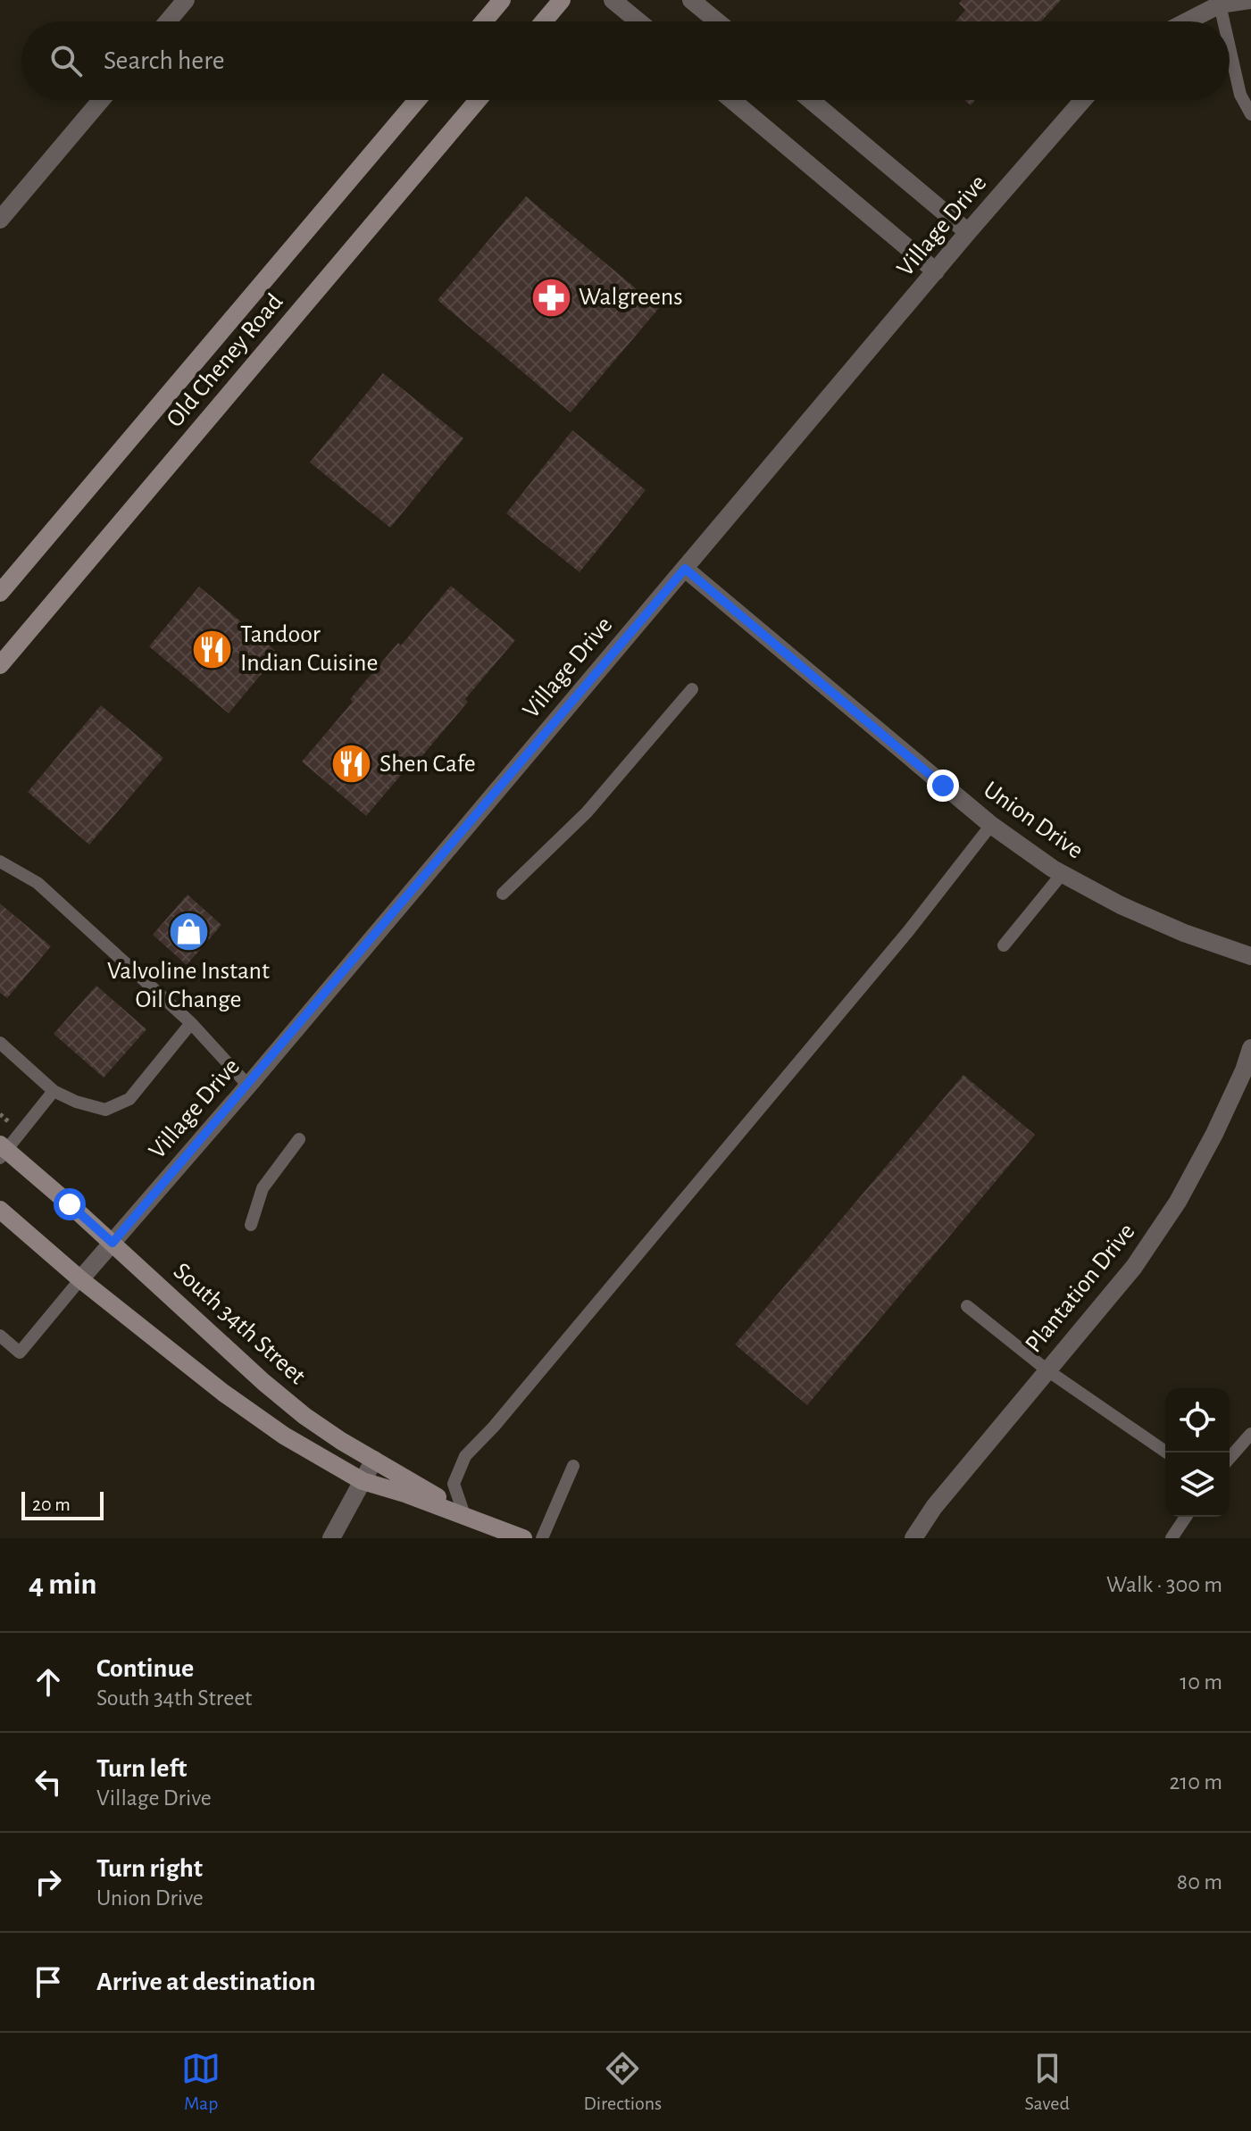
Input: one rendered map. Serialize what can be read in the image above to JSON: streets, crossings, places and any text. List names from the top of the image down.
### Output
{
  "streets": {
    "main road": ["Old Cheney Road", "South 34th Street"],
    "street": ["Village Drive", "Union Drive", "Plantation Drive"]
  },
  "crossings": [
    ["Village Drive", "Union Drive"],
    ["Village Drive", "South 34th Street"]
  ],
  "places": {
    "pharmacy": ["Walgreens"],
    "restaurant": ["Tandoor Indian Cuisine", "Shen Cafe"],
    "shop": ["Valvoline Instant Oil Change"]
  },
  "scale_bar": "20 m",
  "page": {
    "search": "Search here",
    "scale": "20 m",
    "heading": ["4 min", "Walk · 300 m"],
    "list": [
      ["Continue", "South 34th Street", "10 m"],
      ["Turn left", "Village Drive", "210 m"],
      ["Turn right", "Union Drive", "80 m"],
      "Arrive at destination"
    ],
    "nav": ["Map", "Directions", "Saved"]
  }
}
